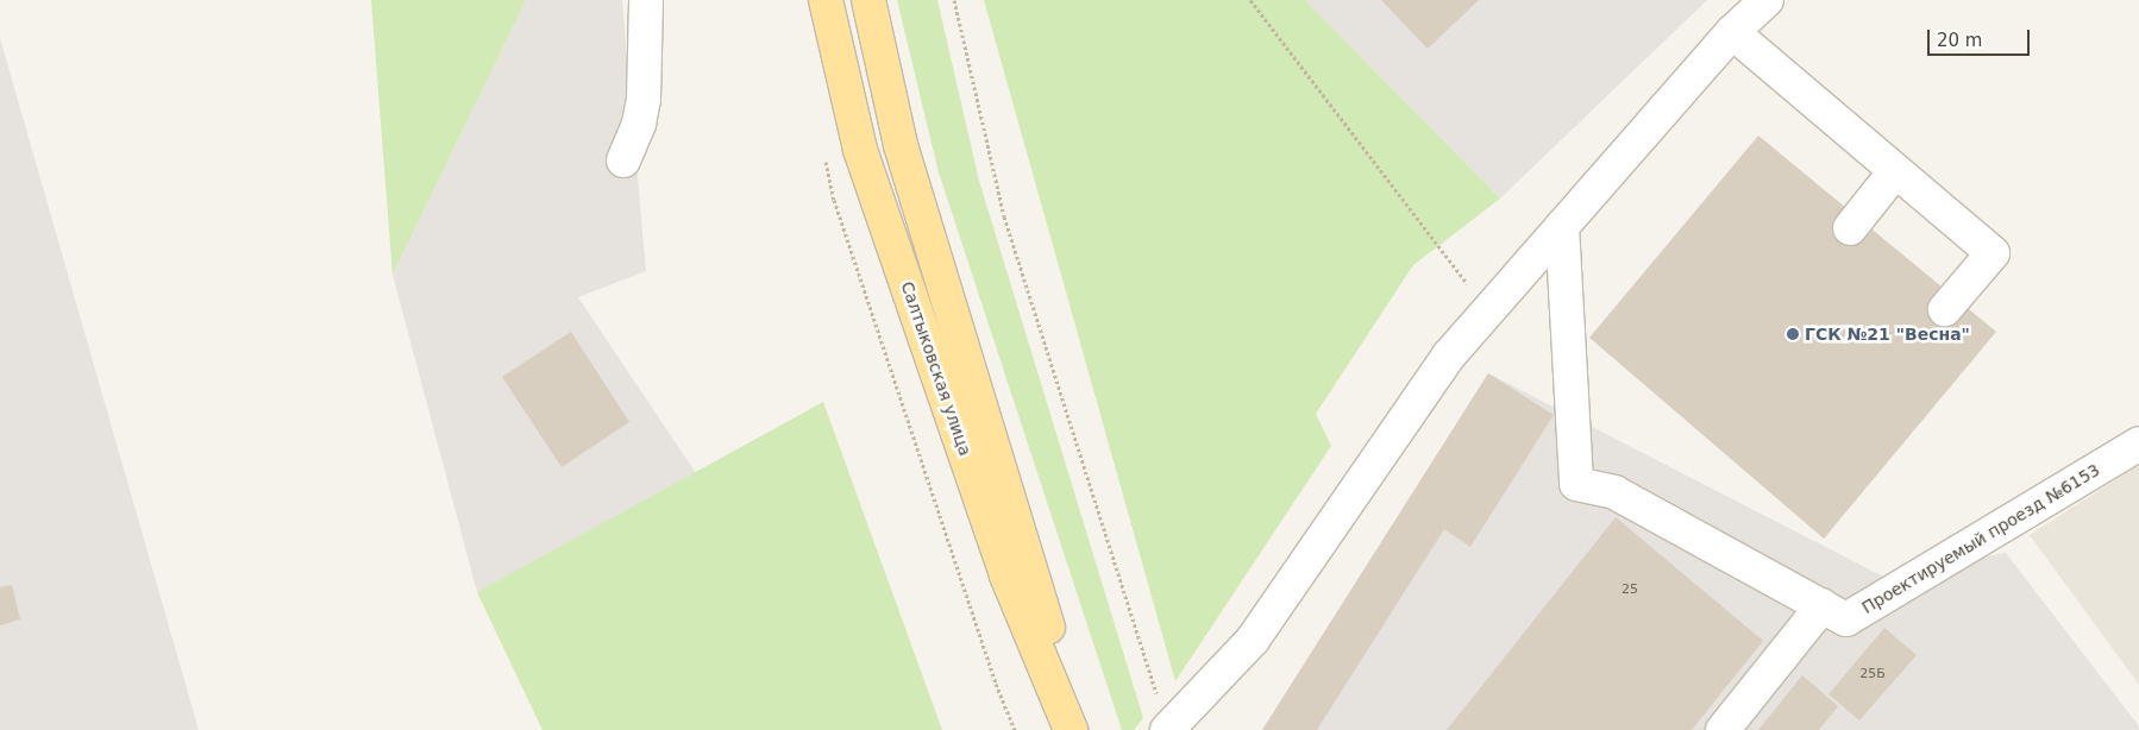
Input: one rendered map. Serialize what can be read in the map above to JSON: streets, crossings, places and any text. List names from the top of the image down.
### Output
{
  "streets": {
    "main road": ["Салтыковская улица"],
    "lane": ["Проектируемый проезд №6153"]
  },
  "places": ["ГСК №21 \"Весна\""],
  "house_numbers": ["25", "25Б"],
  "scale_bar": "20 m"
}
